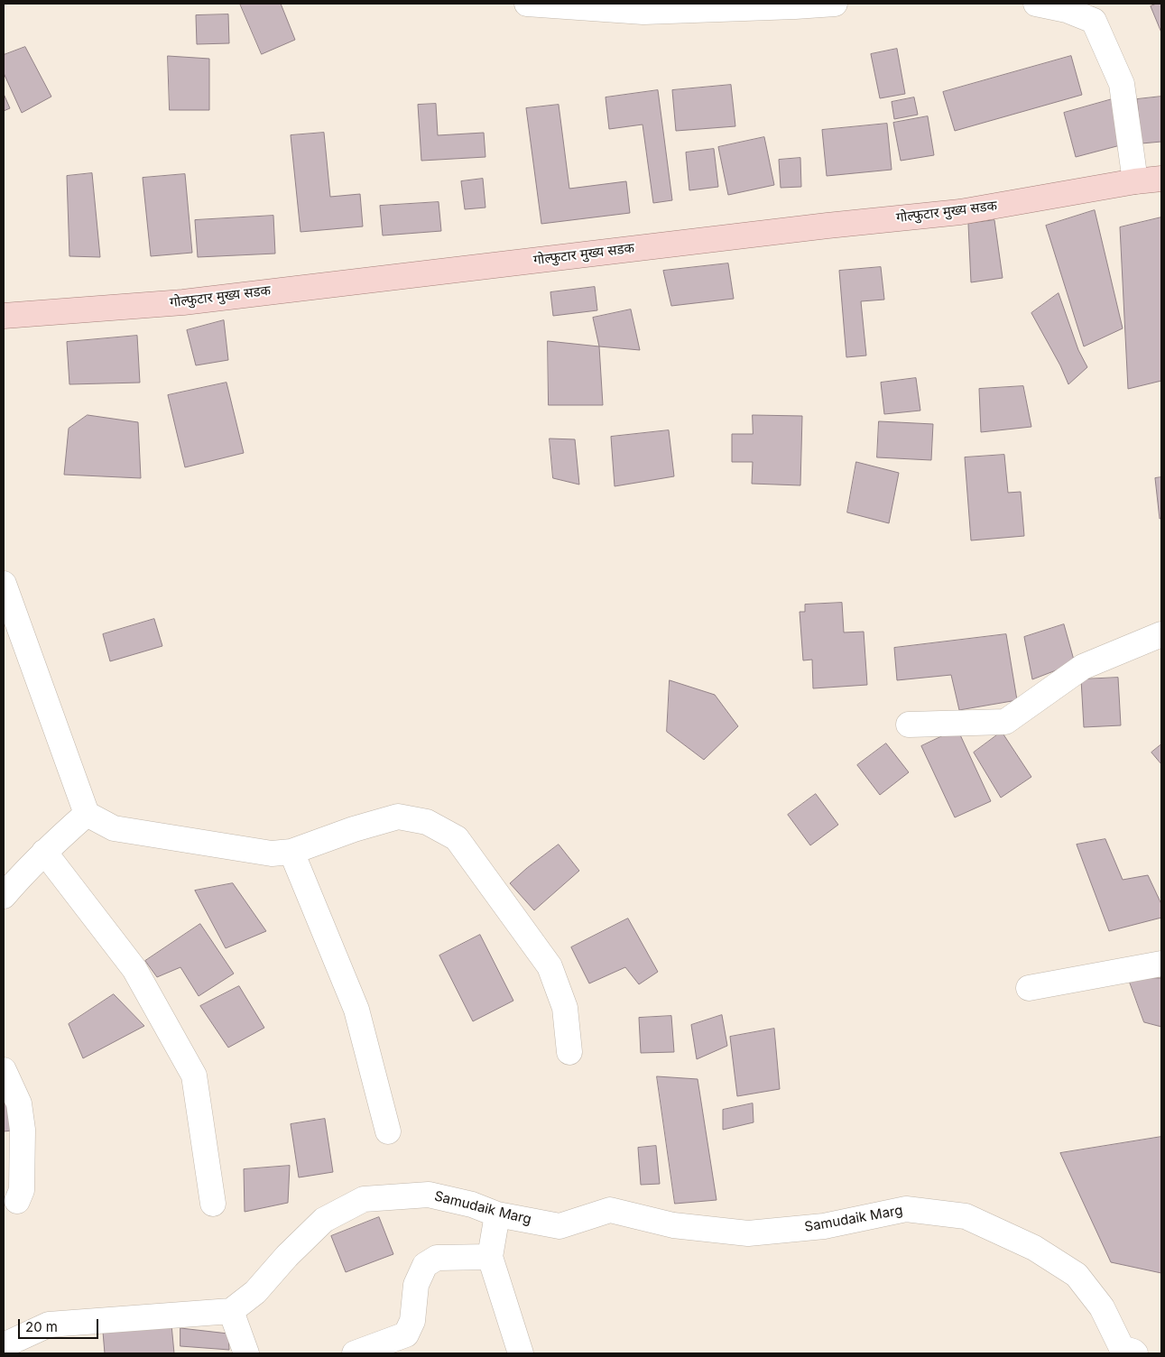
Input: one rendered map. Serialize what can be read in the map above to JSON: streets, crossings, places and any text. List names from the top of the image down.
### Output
{
  "streets": {
    "main road": ["गोल्फुटार मुख्य सडक"],
    "street": ["Samudaik Marg"]
  },
  "scale_bar": "20 m"
}
